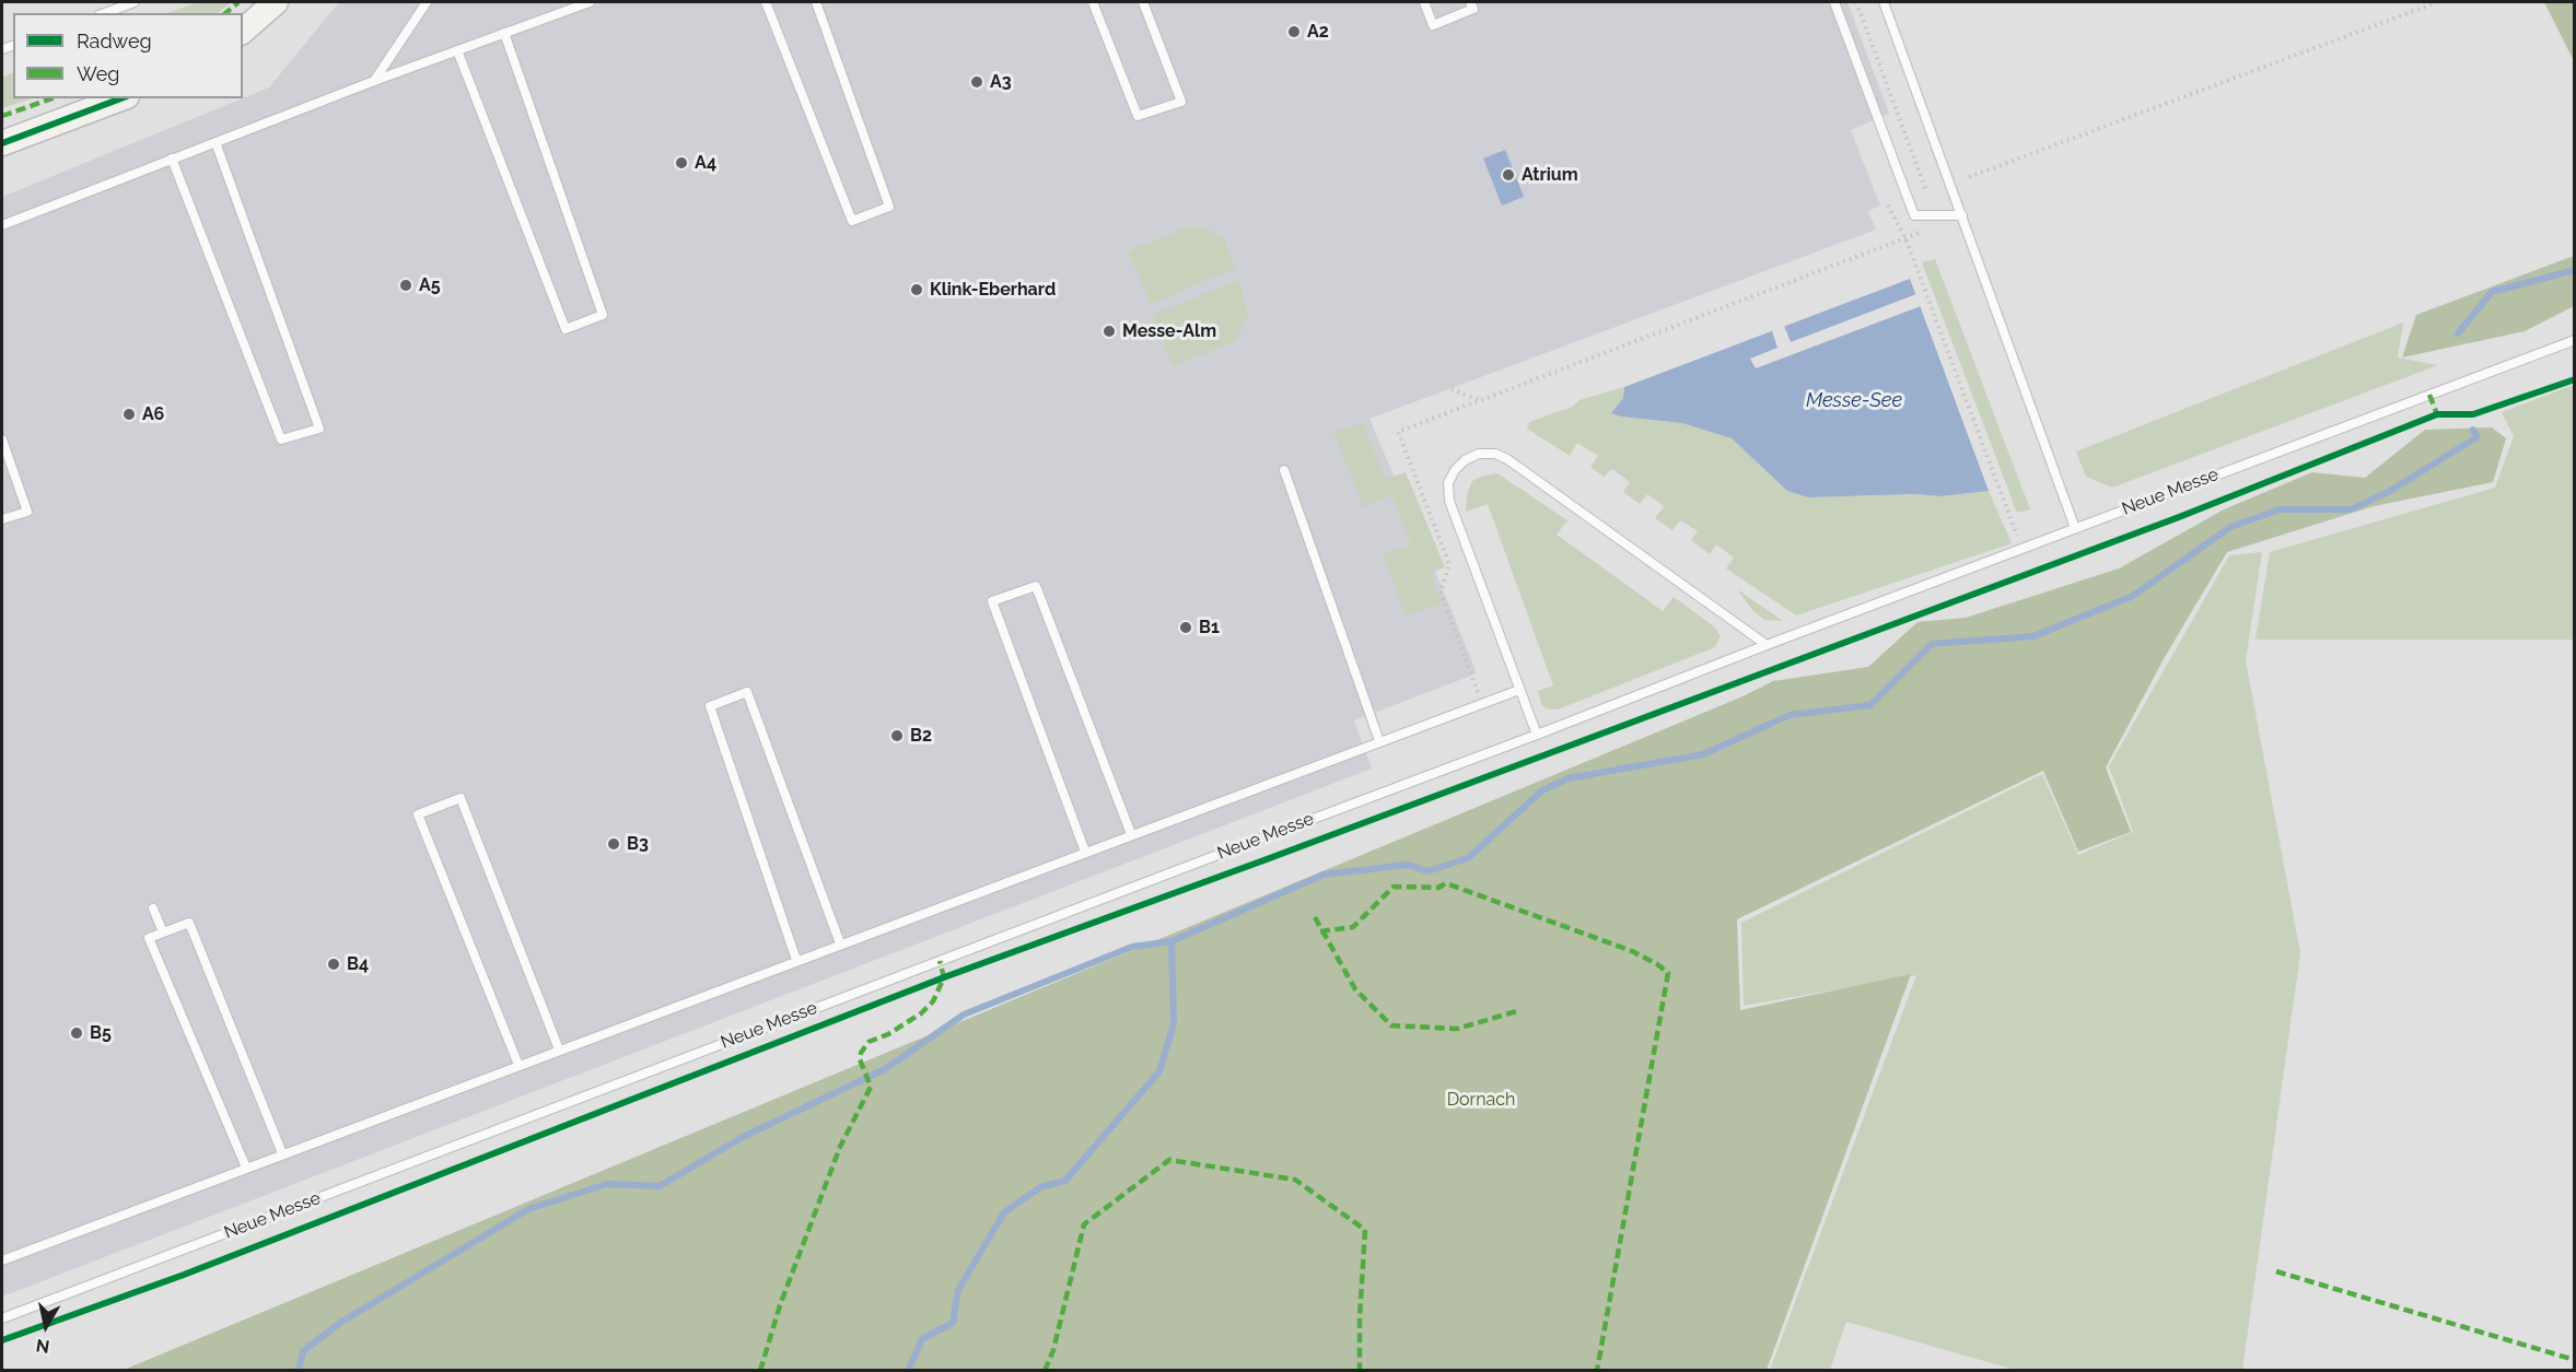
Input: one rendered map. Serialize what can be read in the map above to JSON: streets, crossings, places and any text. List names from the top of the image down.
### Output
{
  "streets": {
    "lane": ["Neue Messe"]
  },
  "water": ["Messe-See"],
  "parks": ["Dornach"],
  "places": [
    "A2",
    "A3",
    "A4",
    "Atrium",
    "A5",
    "Klink-Eberhard",
    "Messe-Alm",
    "A6",
    "B1",
    "B2",
    "B3",
    "B4",
    "B5"
  ],
  "legend": ["Radweg", "Weg"],
  "north": "bottom"
}
